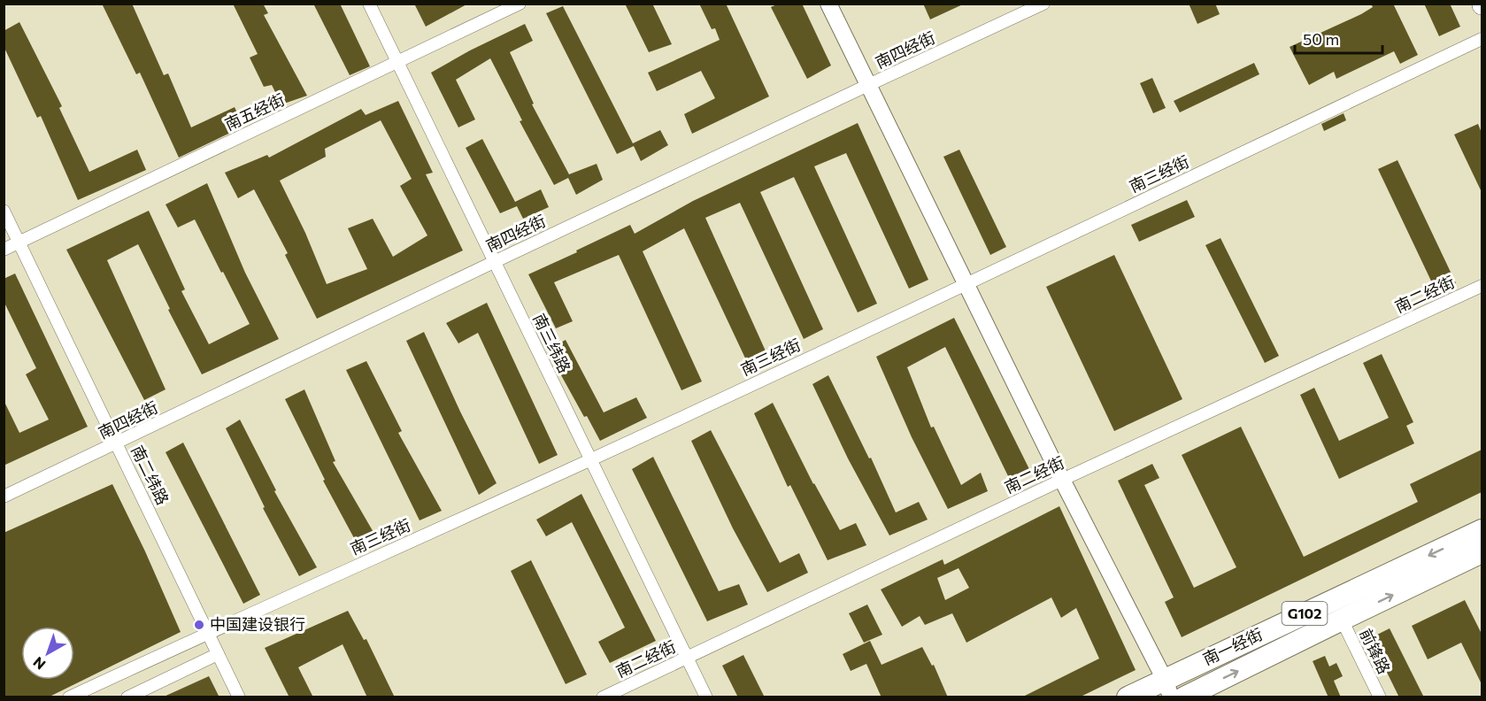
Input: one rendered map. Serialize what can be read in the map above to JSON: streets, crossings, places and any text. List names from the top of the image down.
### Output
{
  "streets": {
    "highway": ["G102", "南一经街"],
    "street": [
      "南四经街",
      "南五经街",
      "南三经街",
      "南二经街",
      "南三纬路",
      "南二纬路",
      "前锋路"
    ]
  },
  "crossings": [
    ["南四经街", "南三纬路"],
    ["南四经街", "南二纬路"],
    ["南五经街", "南三纬路"],
    ["南五经街", "南二纬路"],
    ["南三经街", "南三纬路"],
    ["南三经街", "南二纬路"],
    ["南二经街", "南三纬路"],
    ["南一经街", "前锋路"]
  ],
  "places": ["中国建设银行"],
  "scale_bar": "50 m",
  "north": "bottom left"
}
